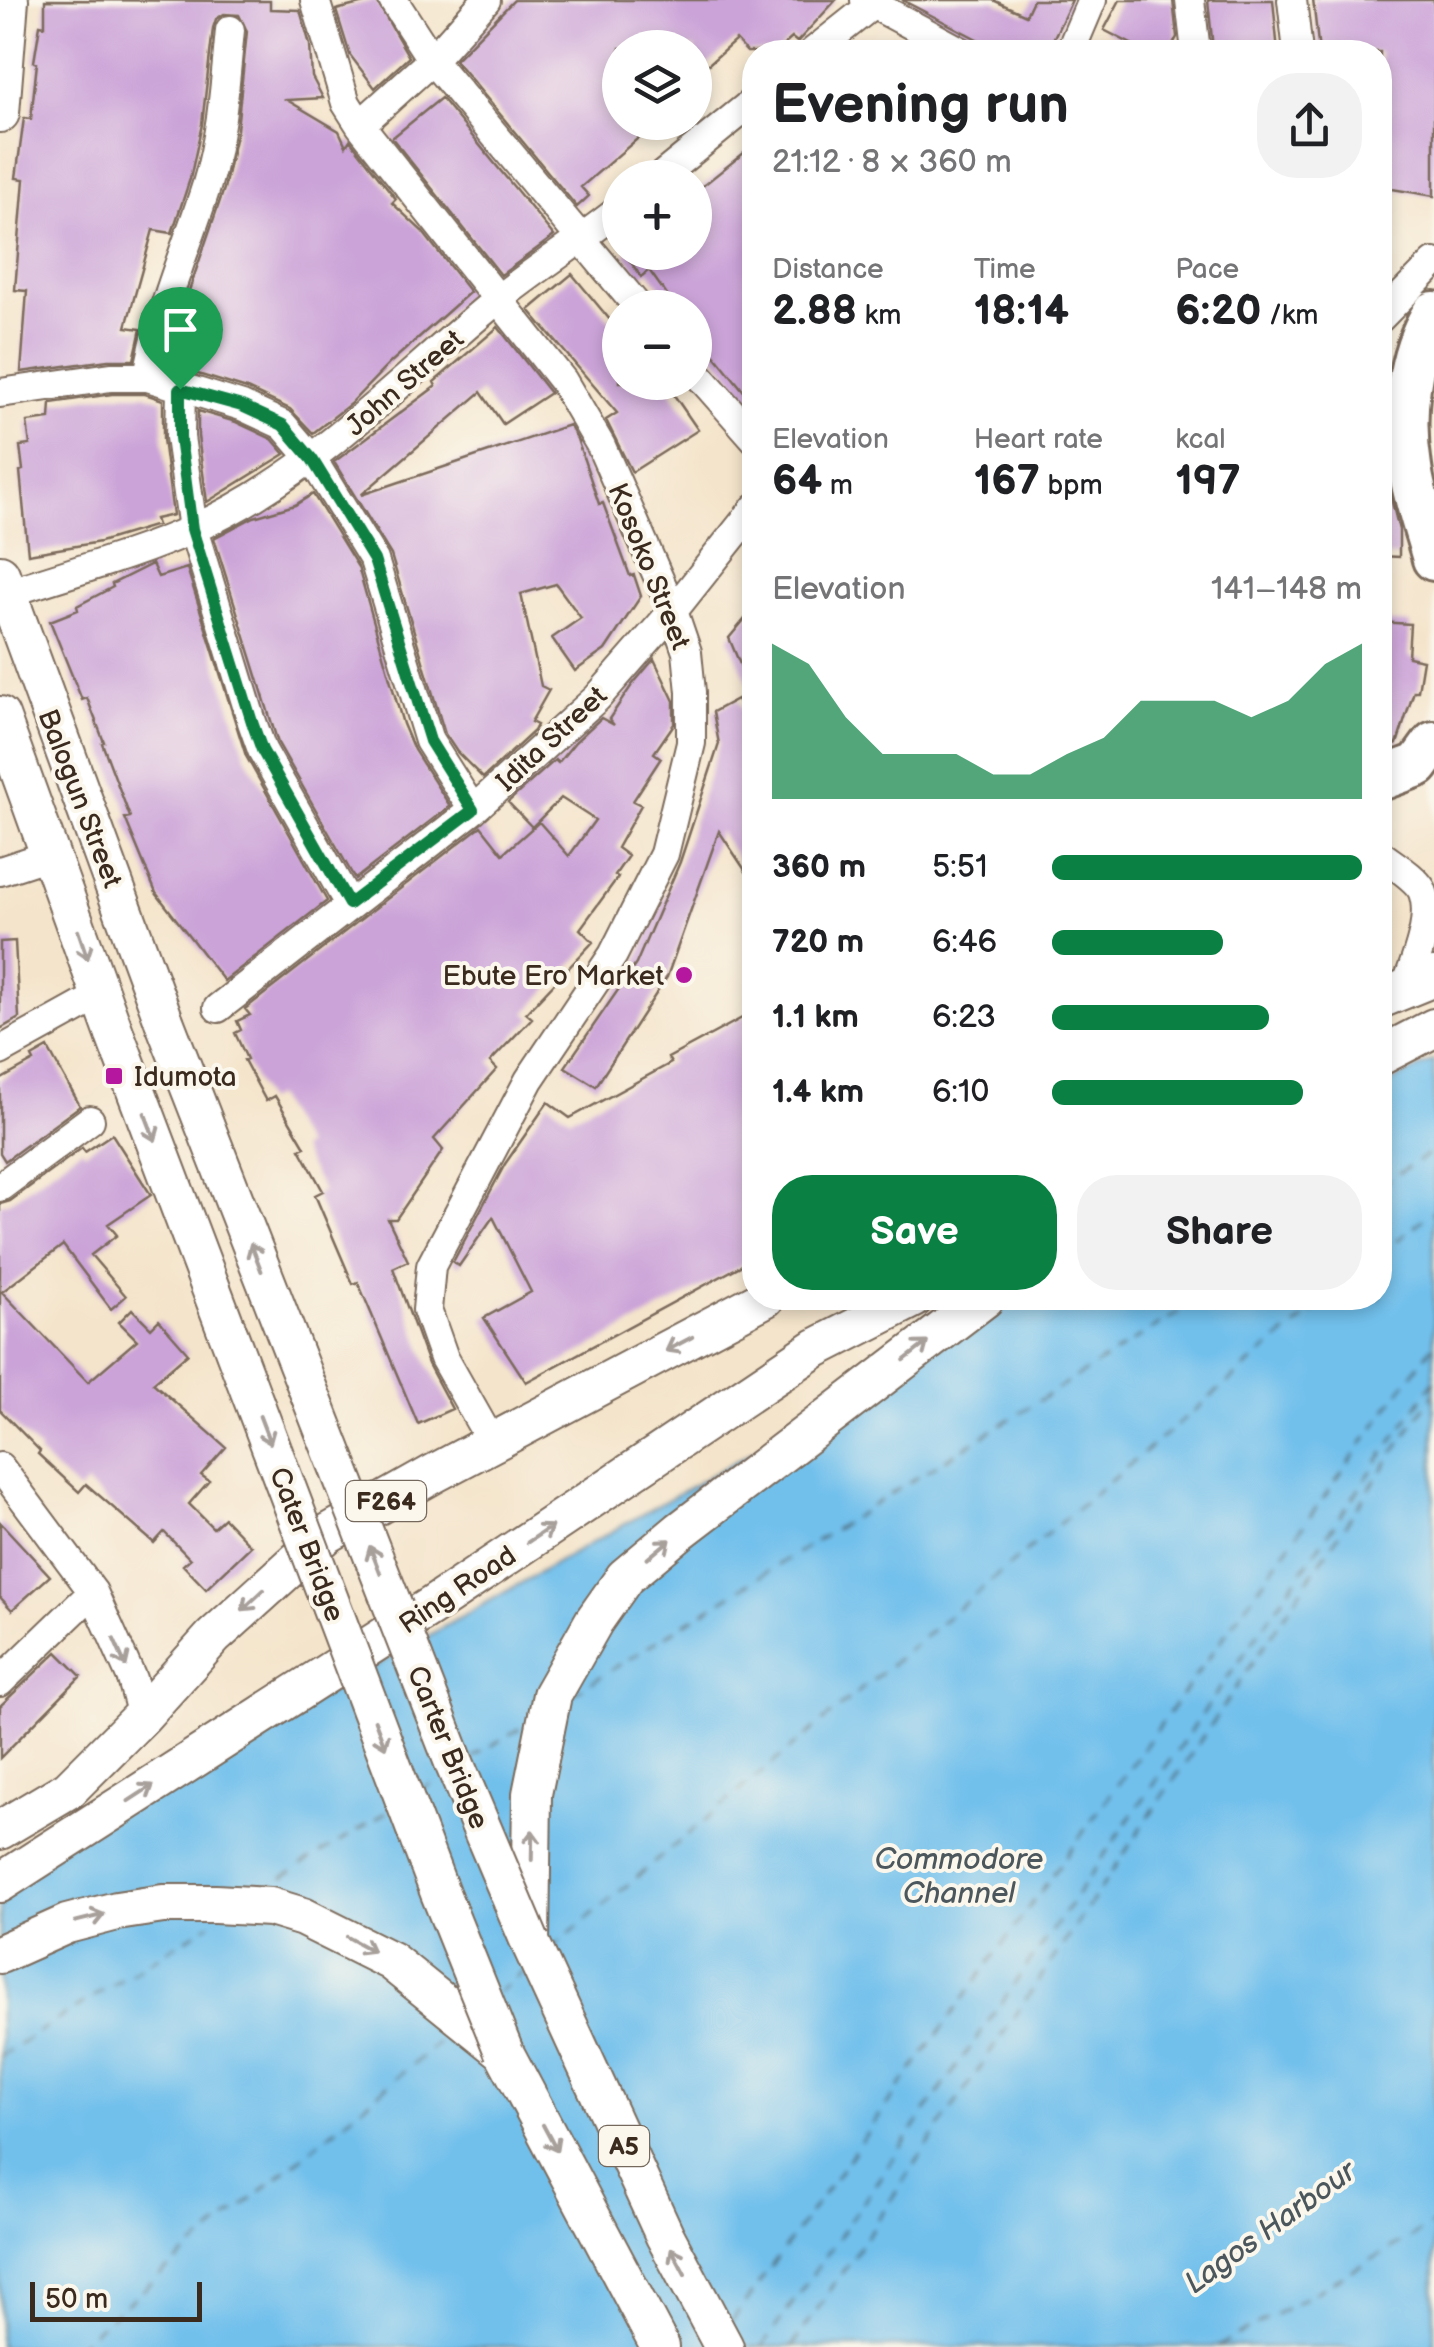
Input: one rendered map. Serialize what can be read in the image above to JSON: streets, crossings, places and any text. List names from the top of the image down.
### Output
{
  "streets": {
    "main road": [
      "Balogun Street",
      "F264",
      "Cater Bridge",
      "Ring Road",
      "Carter Bridge",
      "A5"
    ],
    "street": ["John Street", "Kosoko Street", "Idita Street"]
  },
  "crossings": [
    ["John Street", "Kosoko Street"],
    ["John Street", "Balogun Street"],
    ["Kosoko Street", "Idita Street"],
    ["Kosoko Street", "F264"],
    ["Balogun Street", "Carter Bridge"],
    ["Cater Bridge", "A5"]
  ],
  "one_way": ["Cater Bridge", "Carter Bridge"],
  "water": ["Commodore Channel", "Lagos Harbour"],
  "places": {
    "other": ["Ebute Ero Market"],
    "transit": ["Idumota"]
  },
  "scale_bar": "50 m",
  "page": {
    "map_buttons": ["+", "−"],
    "heading": ["Evening run", "21:12 · 8 × 360 m"],
    "stats": [
      ["Distance", "2.88 km"],
      ["Time", "18:14"],
      ["Pace", "6:20 /km"],
      ["Elevation", "64 m"],
      ["Heart rate", "167 bpm"],
      ["kcal", "197"]
    ],
    "chart": ["Elevation", "141–148 m"],
    "list": [
      {
        "name": "360 m",
        "note": "5:51"
      },
      {
        "name": "720 m",
        "note": "6:46"
      },
      {
        "name": "1.1 km",
        "note": "6:23"
      },
      {
        "name": "1.4 km",
        "note": "6:10"
      }
    ],
    "buttons": ["Save", "Share"],
    "scale": "50 m"
  }
}
